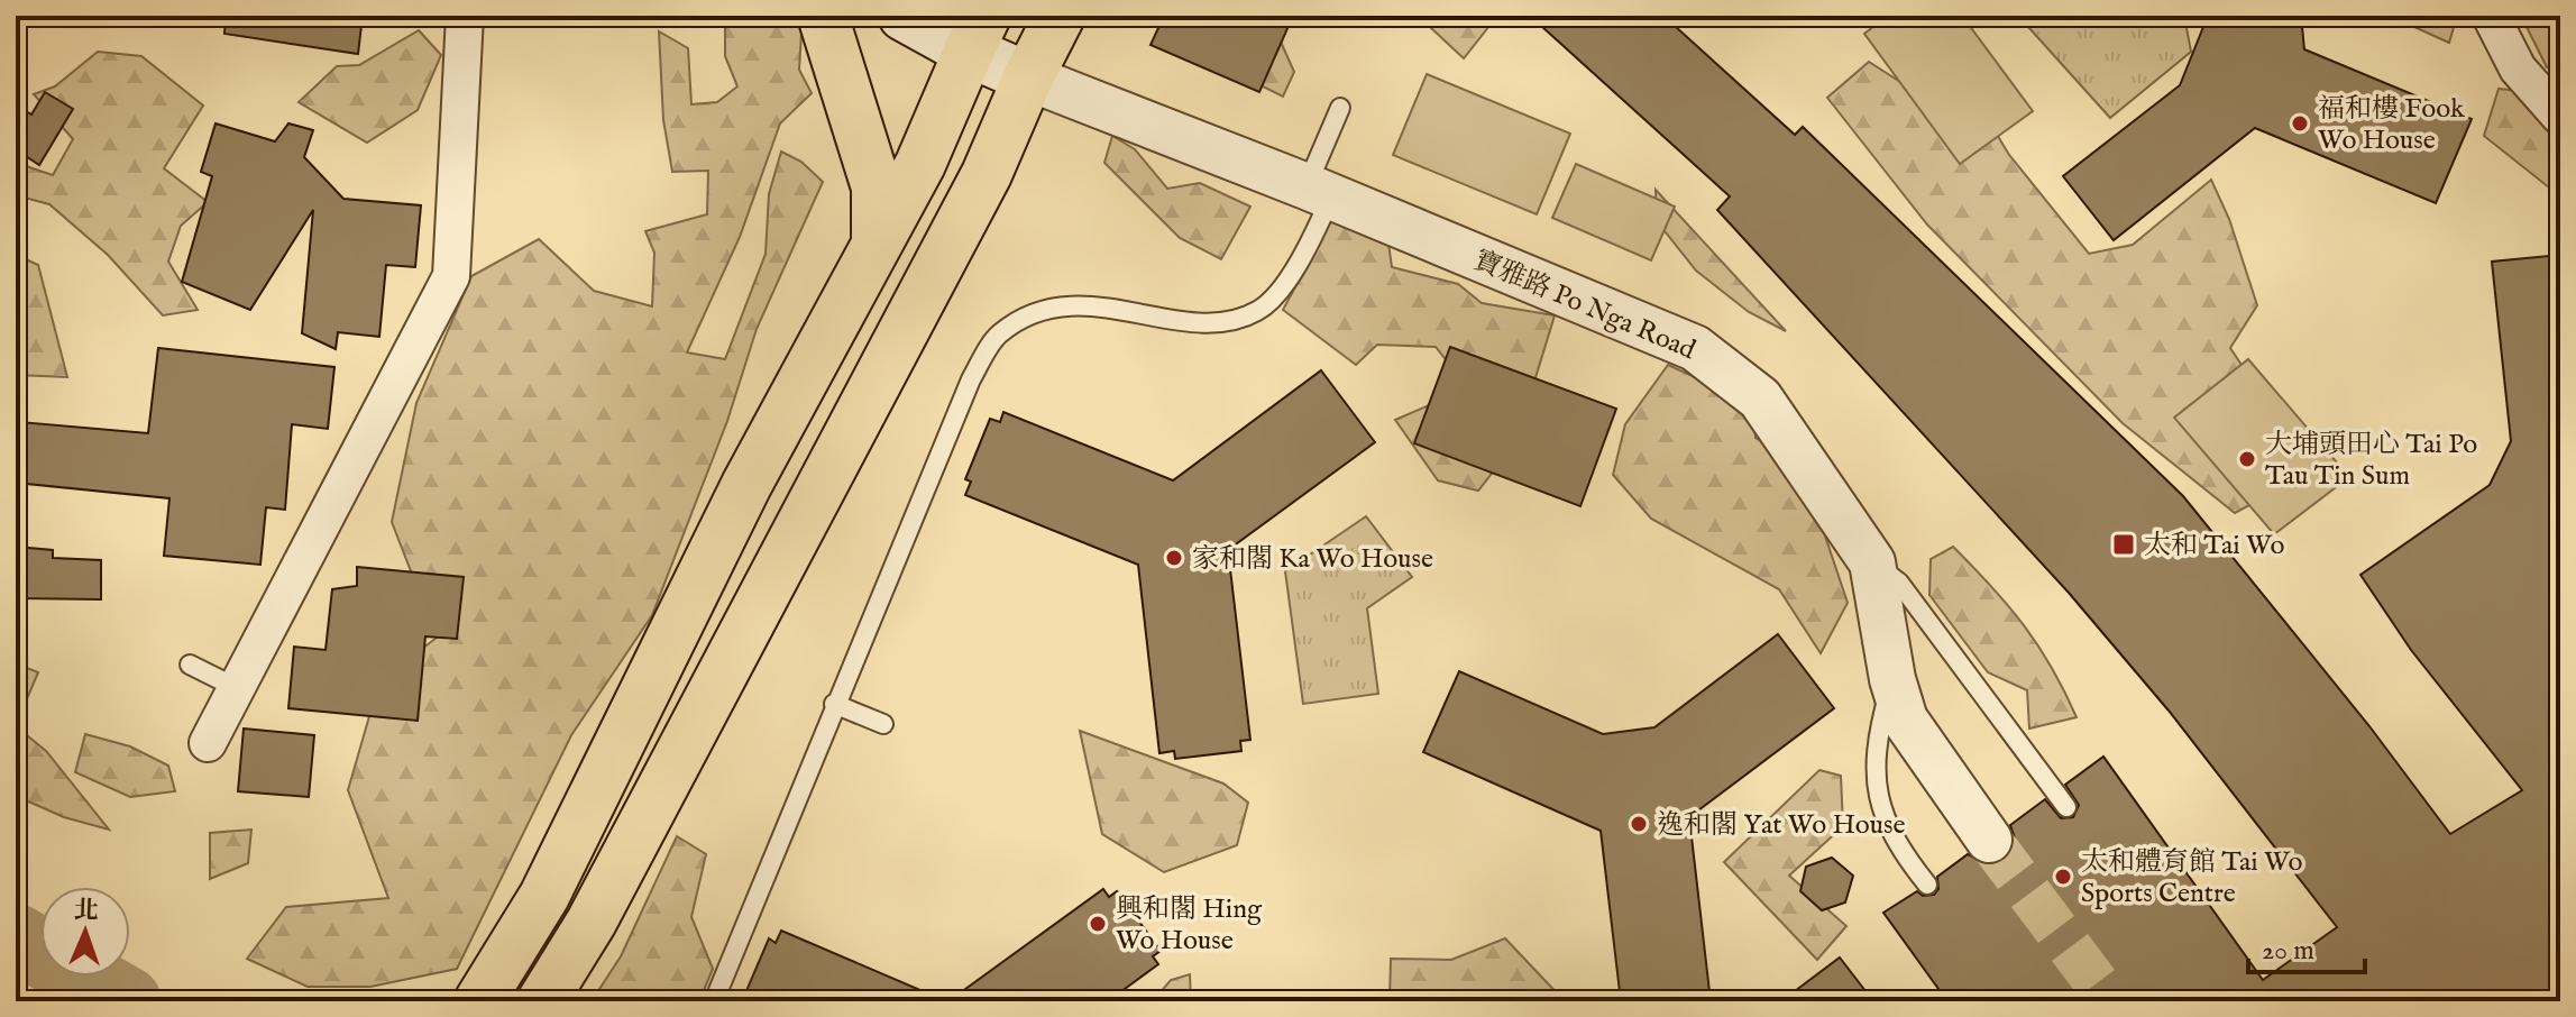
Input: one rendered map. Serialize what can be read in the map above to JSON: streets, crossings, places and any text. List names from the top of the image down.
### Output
{
  "streets": {
    "street": ["寶雅路 Po Nga Road"]
  },
  "places": {
    "other": [
      "福和樓 Fook Wo House",
      "大埔頭田心 Tai Po Tau Tin Sum",
      "家和閣 Ka Wo House",
      "逸和閣 Yat Wo House",
      "太和體育館 Tai Wo Sports Centre",
      "興和閣 Hing Wo House"
    ],
    "transit": ["太和 Tai Wo"]
  },
  "scale_bar": "20 m",
  "north": "top"
}
